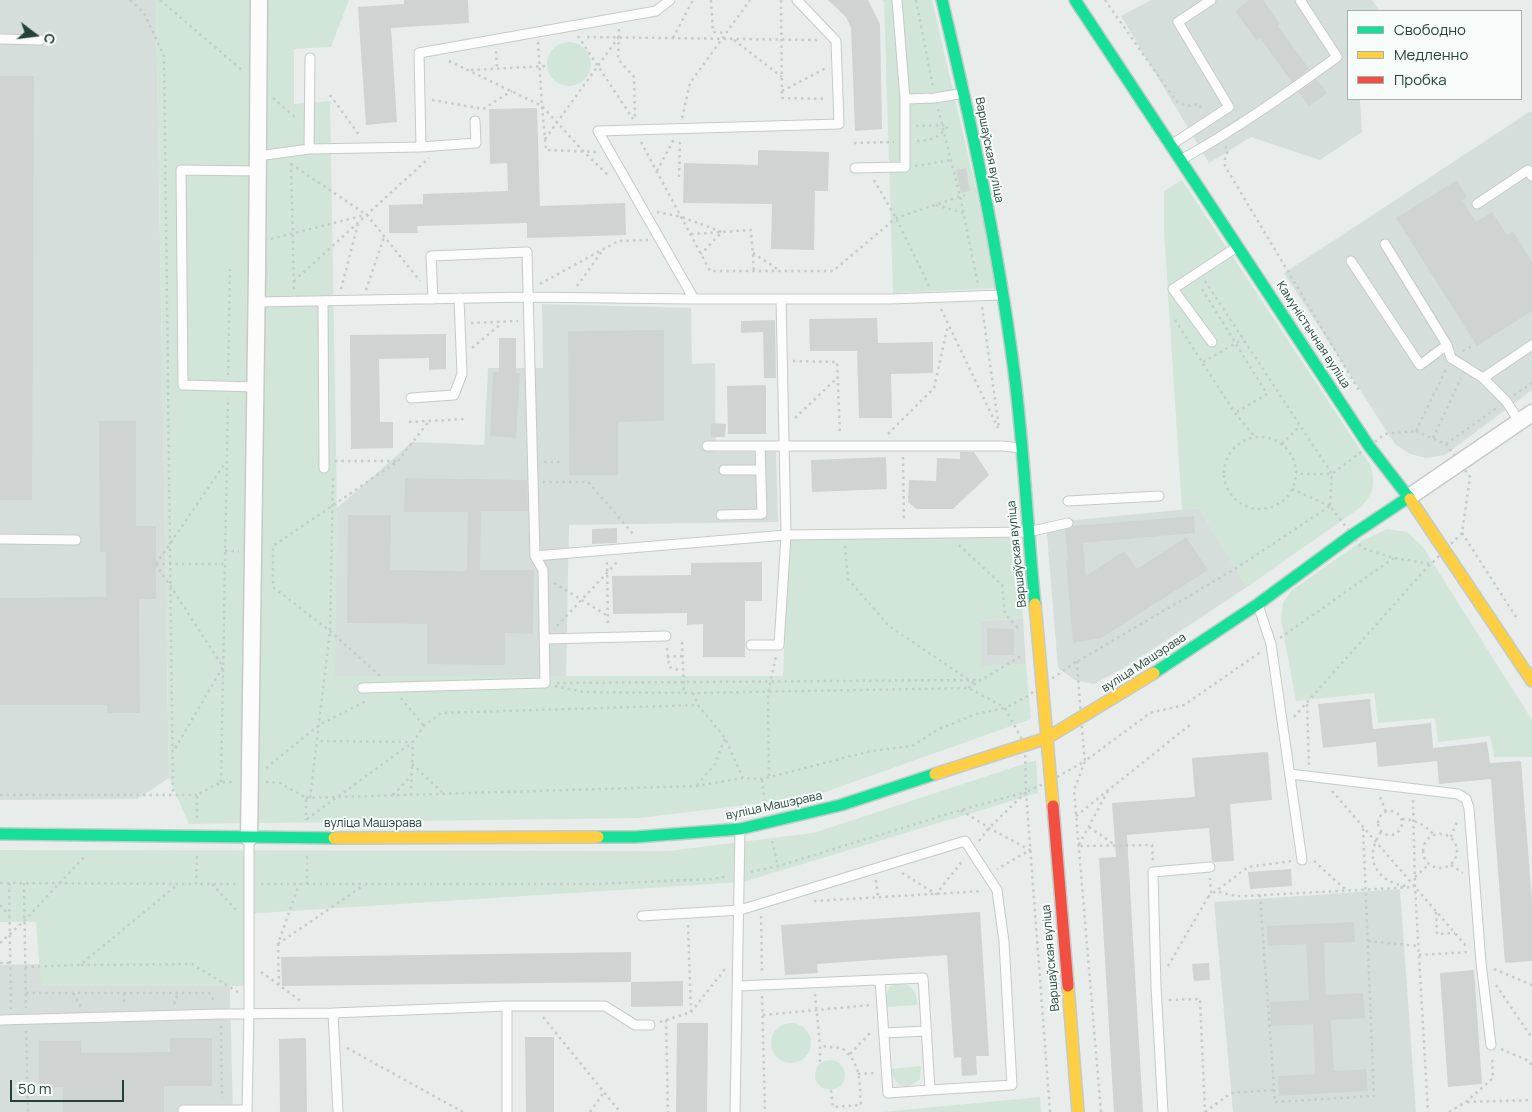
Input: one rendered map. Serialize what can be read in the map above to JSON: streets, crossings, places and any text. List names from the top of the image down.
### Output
{
  "streets": {
    "street": ["Варшаўская вуліца", "Камуністычная вуліца", "вуліца Машэрава"]
  },
  "crossings": [
    ["Варшаўская вуліца", "вуліца Машэрава"],
    ["Камуністычная вуліца", "вуліца Машэрава"]
  ],
  "legend": ["Свободно", "Медленно", "Пробка"],
  "scale_bar": "50 m",
  "north": "right"
}
